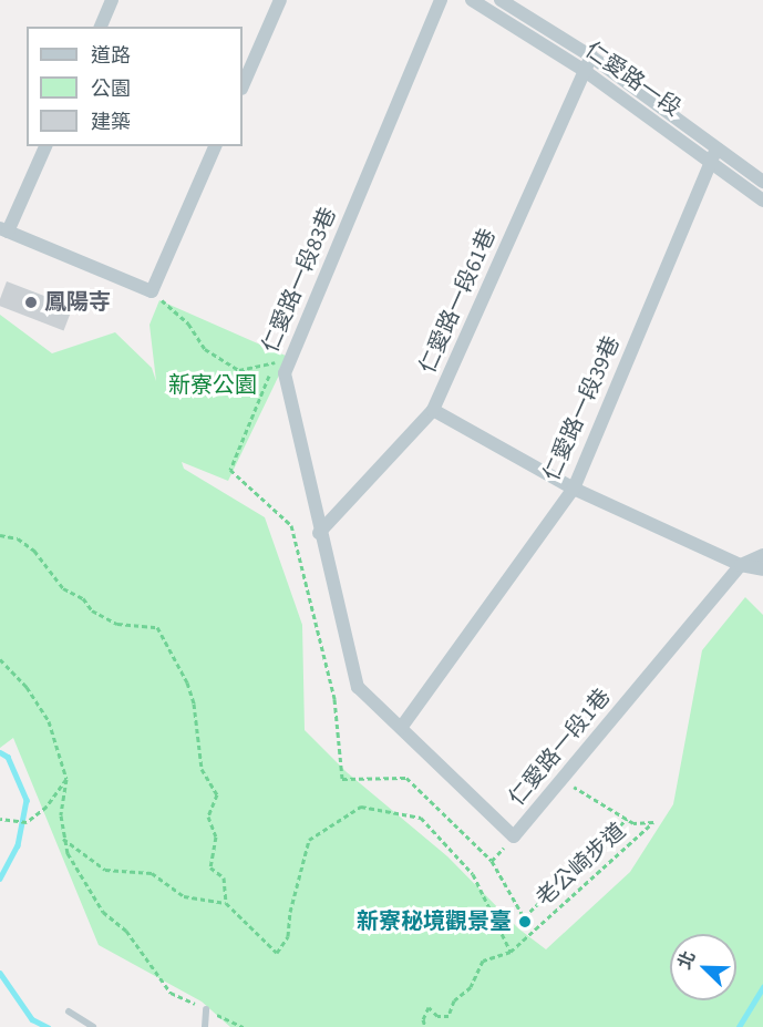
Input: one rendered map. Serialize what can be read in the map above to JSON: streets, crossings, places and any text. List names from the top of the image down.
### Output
{
  "streets": {
    "street": [
      "仁愛路一段",
      "仁愛路一段83巷",
      "仁愛路一段61巷",
      "仁愛路一段39巷",
      "仁愛路一段1巷"
    ],
    "path": ["老公崎步道"]
  },
  "crossings": [
    ["仁愛路一段", "仁愛路一段61巷"],
    ["仁愛路一段", "仁愛路一段39巷"],
    ["仁愛路一段83巷", "仁愛路一段61巷"],
    ["仁愛路一段83巷", "仁愛路一段39巷"],
    ["仁愛路一段83巷", "仁愛路一段1巷"],
    ["仁愛路一段39巷", "仁愛路一段1巷"]
  ],
  "parks": ["新寮公園"],
  "places": ["鳳陽寺", "新寮秘境觀景臺"],
  "legend": ["道路", "公園", "建築"],
  "north": "top left"
}
